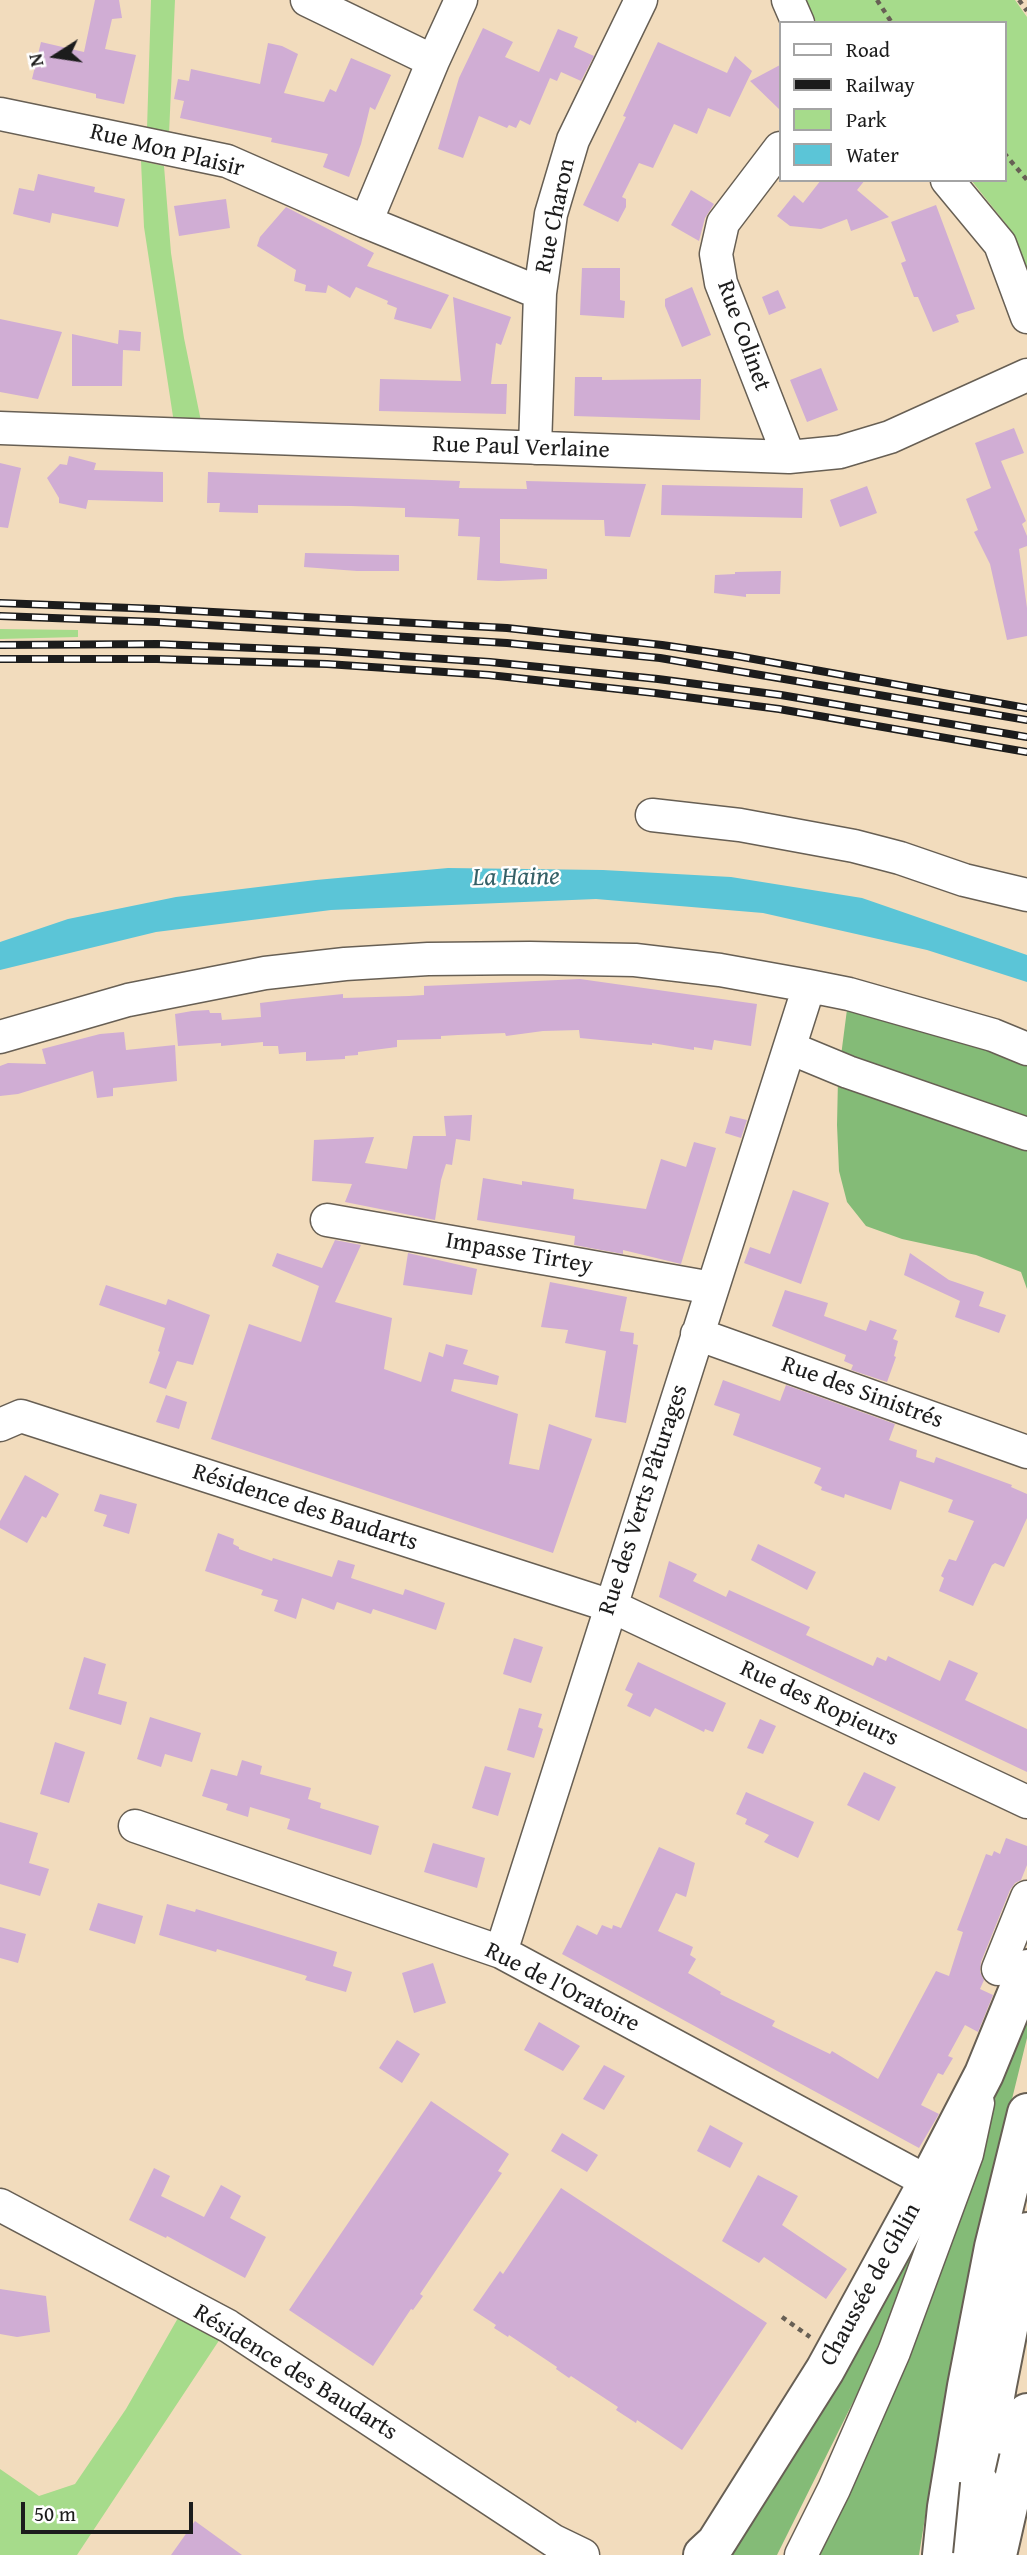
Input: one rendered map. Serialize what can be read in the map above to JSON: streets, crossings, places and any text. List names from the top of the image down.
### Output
{
  "streets": {
    "main road": ["Chaussée de Ghlin"],
    "street": [
      "Rue Mon Plaisir",
      "Rue Charon",
      "Rue Colinet",
      "Rue Paul Verlaine",
      "Impasse Tirtey",
      "Rue des Sinistrés",
      "Rue des Verts Pâturages",
      "Résidence des Baudarts",
      "Rue des Ropieurs",
      "Rue de l'Oratoire"
    ]
  },
  "crossings": [
    ["Rue Mon Plaisir", "Rue Charon"],
    ["Rue Charon", "Rue Paul Verlaine"],
    ["Rue Colinet", "Rue Paul Verlaine"],
    ["Impasse Tirtey", "Rue des Verts Pâturages"],
    ["Rue des Sinistrés", "Rue des Verts Pâturages"],
    ["Rue des Verts Pâturages", "Résidence des Baudarts"],
    ["Rue des Verts Pâturages", "Rue des Ropieurs"],
    ["Rue des Verts Pâturages", "Rue de l'Oratoire"],
    ["Résidence des Baudarts", "Rue des Ropieurs"],
    ["Rue de l'Oratoire", "Chaussée de Ghlin"]
  ],
  "water": ["La Haine"],
  "legend": [
    "Road",
    "Railway",
    "Park",
    "Water"
  ],
  "scale_bar": "50 m",
  "north": "left"
}
